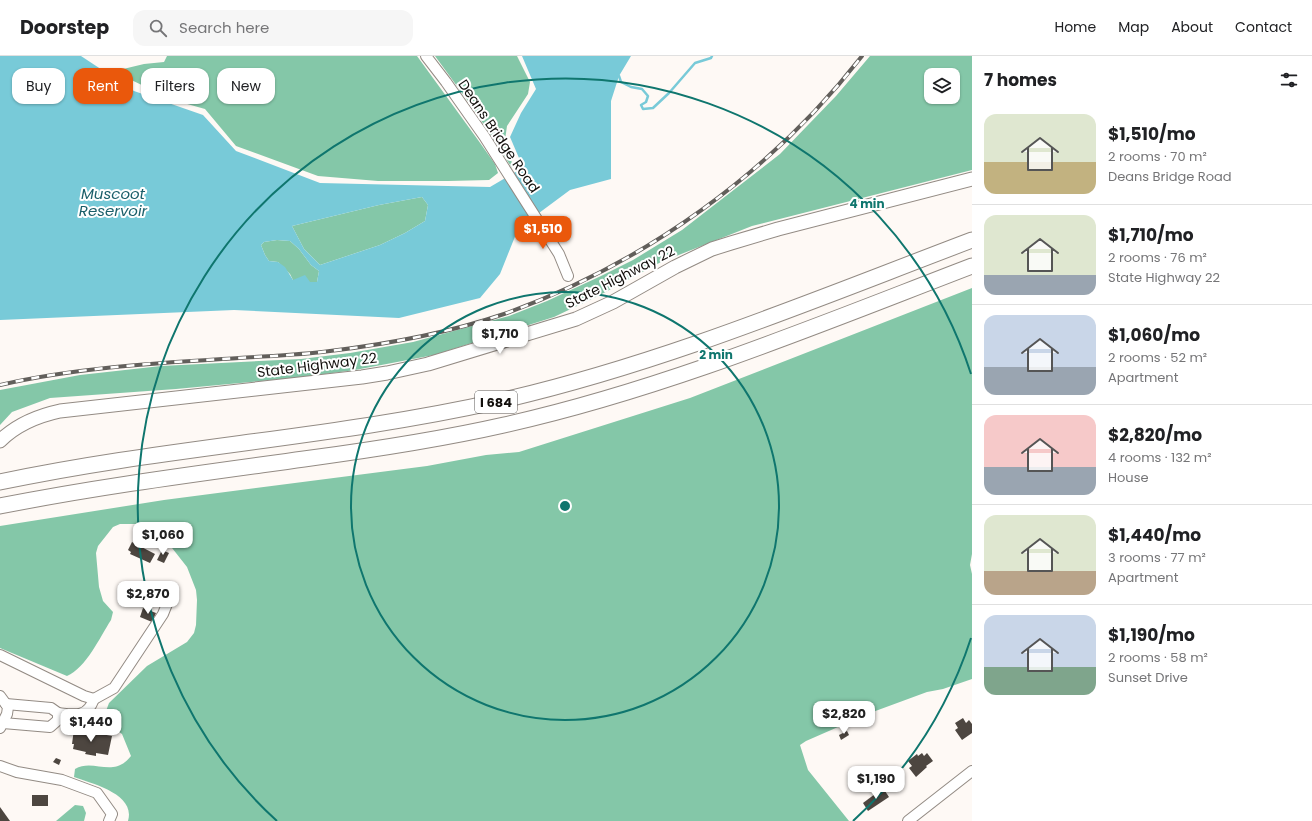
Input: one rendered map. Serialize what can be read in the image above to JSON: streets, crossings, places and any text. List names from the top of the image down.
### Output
{
  "streets": {
    "highway": ["I 684"],
    "main road": ["State Highway 22"],
    "street": ["Deans Bridge Road"]
  },
  "water": ["Muscoot Reservoir"],
  "page": {
    "header": "Doorstep",
    "search": "Search here",
    "nav": [
      "Home",
      "Map",
      "About",
      "Contact"
    ],
    "heading": "7 homes",
    "chip": [
      "Buy",
      "Rent",
      "Filters",
      "New"
    ],
    "list": [
      {
        "name": "$1,510/mo",
        "note": "2 rooms · 70 m² · Deans Bridge Road"
      },
      {
        "name": "$1,710/mo",
        "note": "2 rooms · 76 m² · State Highway 22"
      },
      {
        "name": "$1,060/mo",
        "note": "2 rooms · 52 m² · Apartment"
      },
      {
        "name": "$2,820/mo",
        "note": "4 rooms · 132 m² · House"
      },
      {
        "name": "$1,440/mo",
        "note": "3 rooms · 77 m² · Apartment"
      },
      {
        "name": "$1,190/mo",
        "note": "2 rooms · 58 m² · Sunset Drive"
      }
    ],
    "price": [
      "$1,510",
      "$1,710",
      "$1,060",
      "$2,870",
      "$2,820",
      "$1,440",
      "$1,190"
    ]
  },
  "rings": ["4 min", "2 min"]
}
